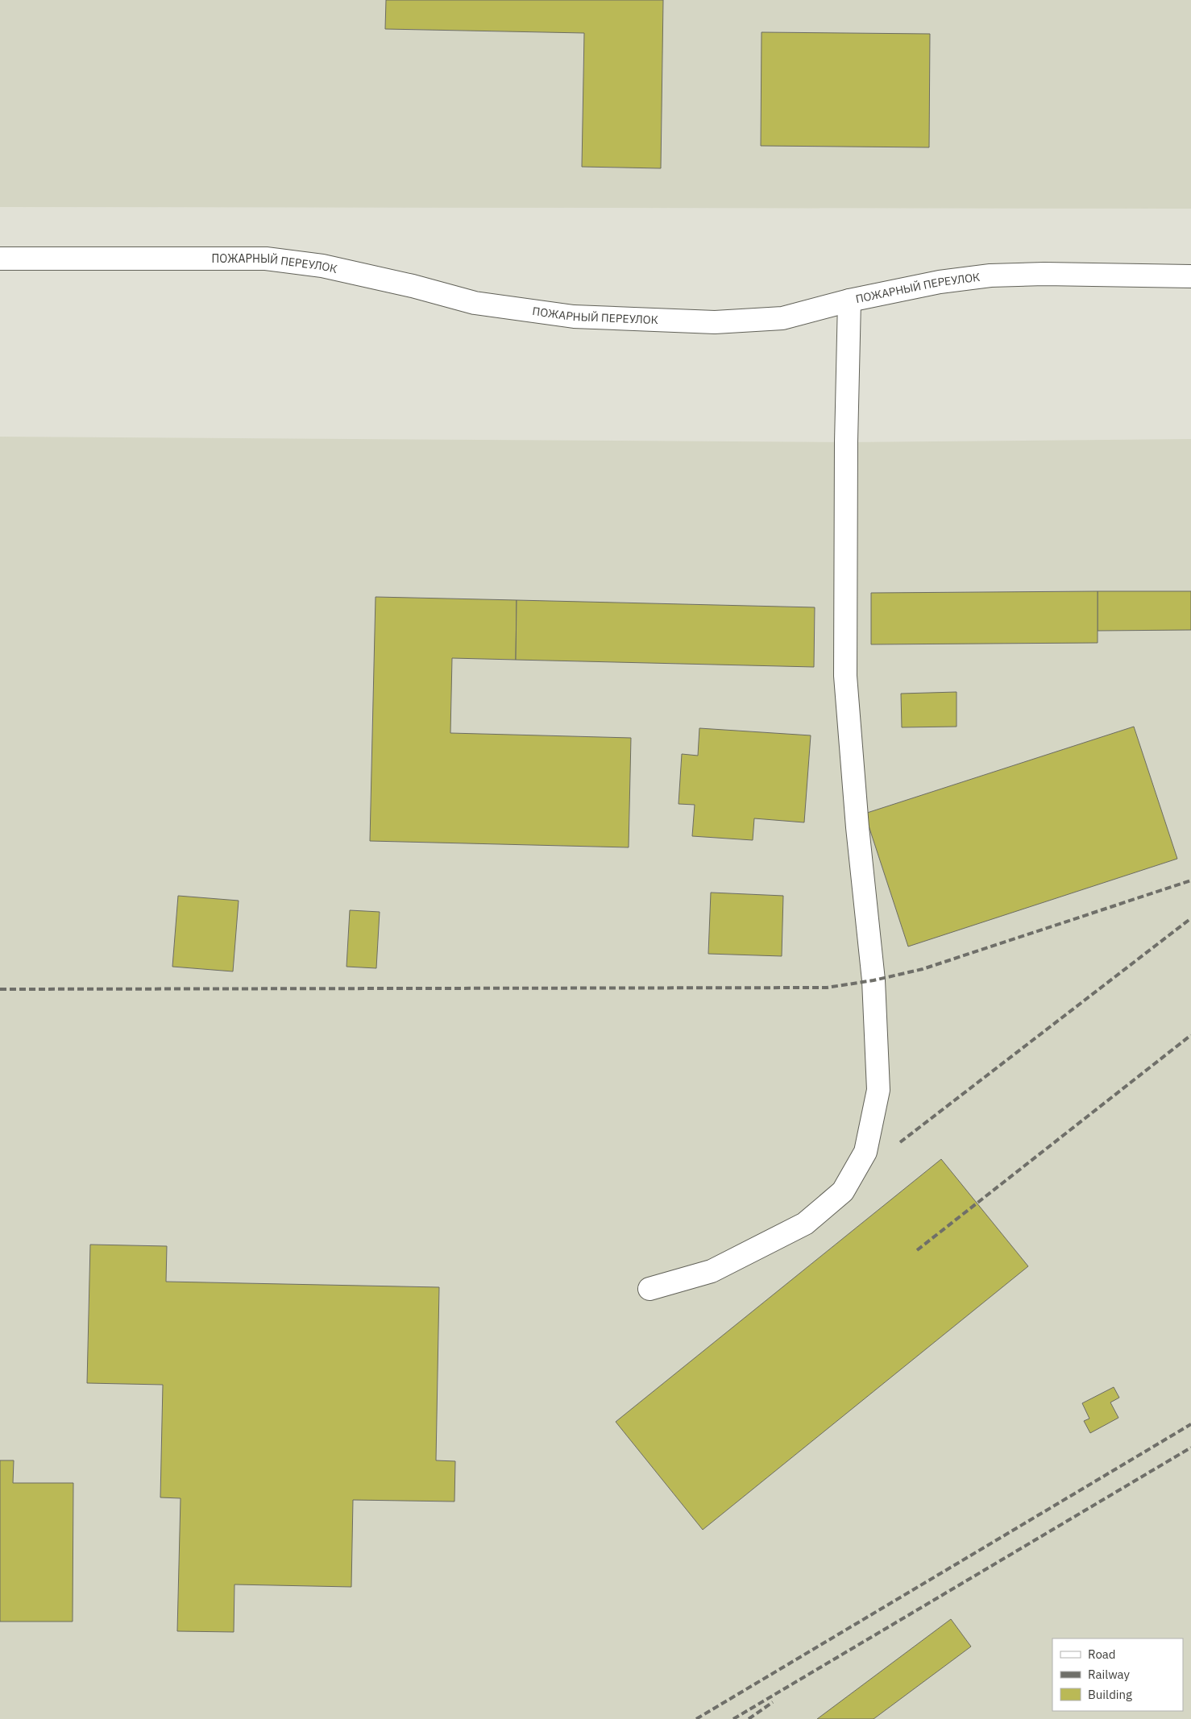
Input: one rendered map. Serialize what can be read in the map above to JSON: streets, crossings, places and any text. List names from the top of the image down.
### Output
{
  "streets": {
    "street": ["ПОЖАРНЫЙ ПЕРЕУЛОК"]
  },
  "legend": ["Road", "Railway", "Building"]
}
